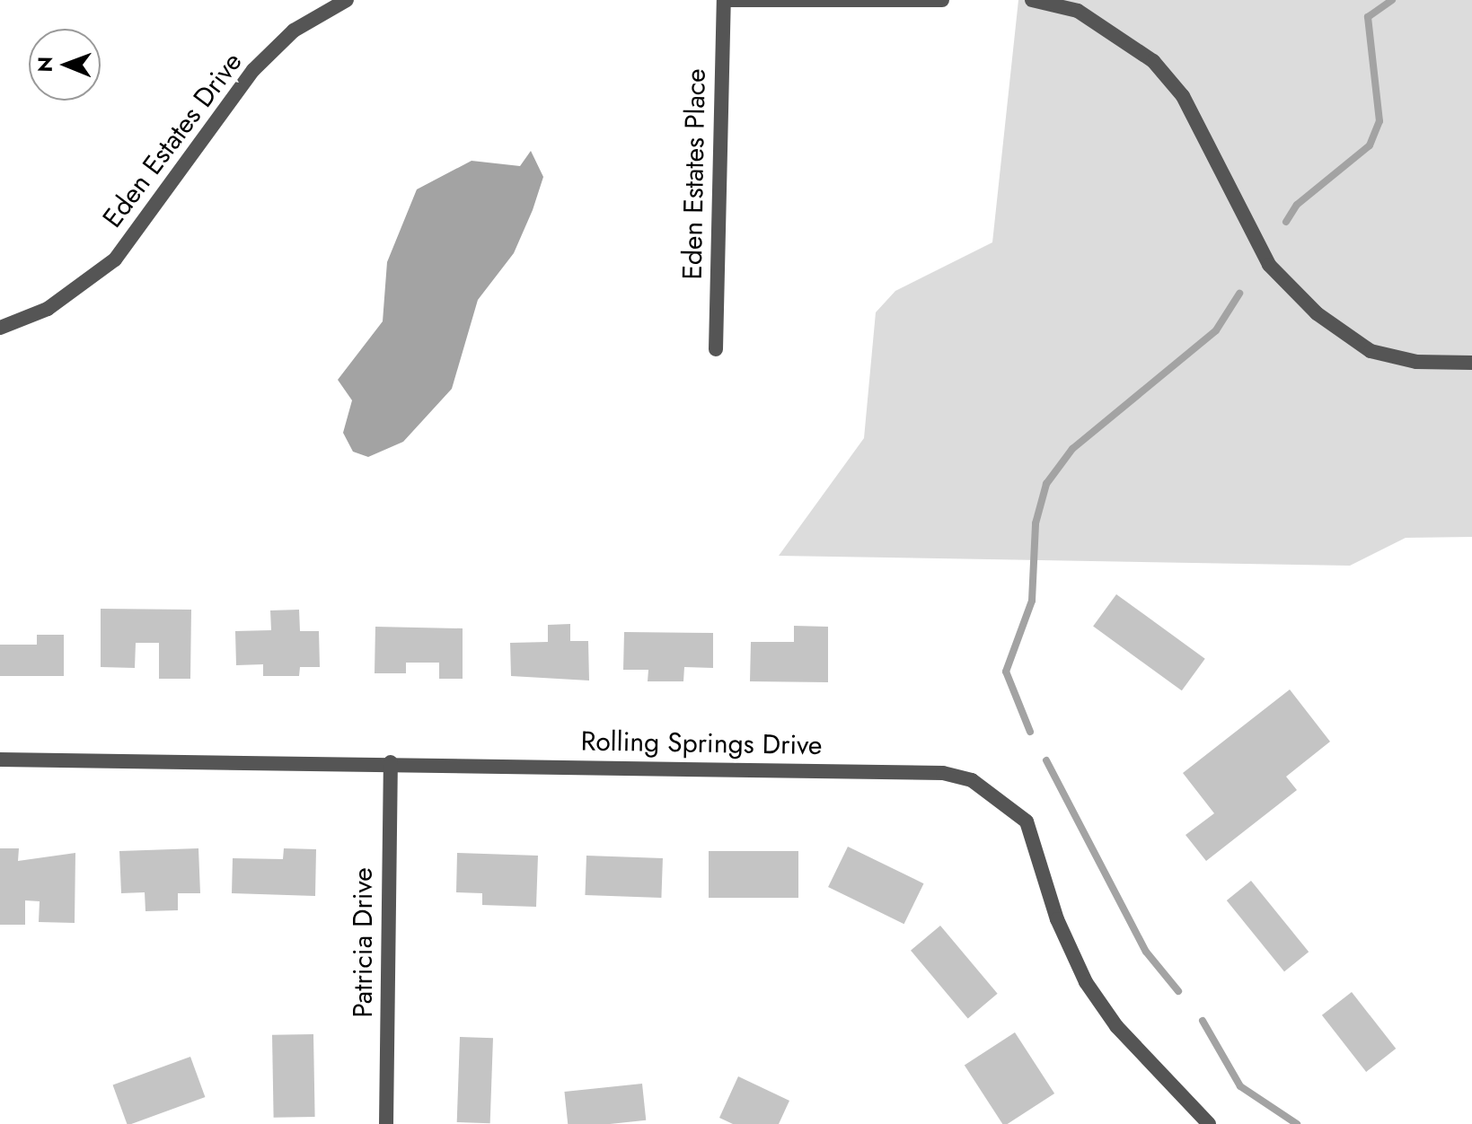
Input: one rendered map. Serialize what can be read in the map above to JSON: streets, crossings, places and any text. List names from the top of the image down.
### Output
{
  "streets": {
    "street": [
      "Eden Estates Drive",
      "Eden Estates Place",
      "Rolling Springs Drive",
      "Patricia Drive"
    ]
  },
  "crossings": [
    ["Rolling Springs Drive", "Patricia Drive"]
  ],
  "north": "left"
}
